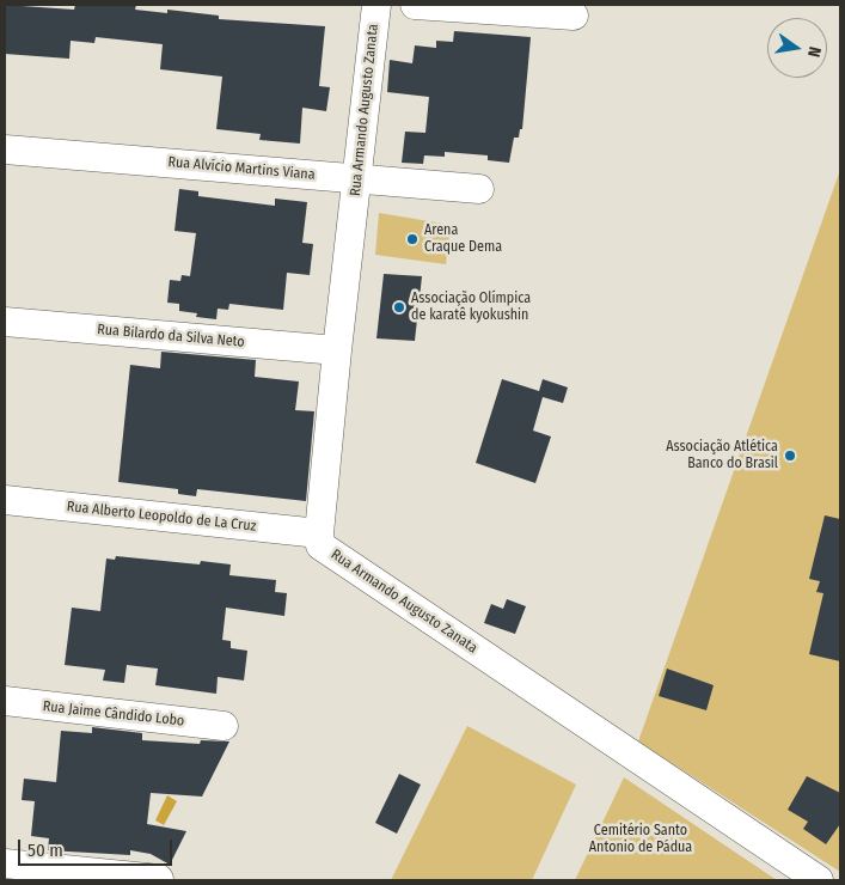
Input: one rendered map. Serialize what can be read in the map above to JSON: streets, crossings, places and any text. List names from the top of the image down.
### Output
{
  "streets": {
    "street": [
      "Rua Armando Augusto Zanata",
      "Rua Alvício Martins Viana",
      "Rua Bilardo da Silva Neto",
      "Rua Alberto Leopoldo de La Cruz",
      "Rua Jaime Cândido Lobo"
    ]
  },
  "crossings": [
    ["Rua Armando Augusto Zanata", "Rua Alvício Martins Viana"],
    ["Rua Armando Augusto Zanata", "Rua Bilardo da Silva Neto"],
    ["Rua Armando Augusto Zanata", "Rua Alberto Leopoldo de La Cruz"]
  ],
  "parks": ["Cemitério Santo Antonio de Pádua"],
  "places": ["Arena Craque Dema", "Associação Olímpica de karatê kyokushin", "Associação Atlética Banco do Brasil"],
  "scale_bar": "50 m",
  "north": "right"
}
